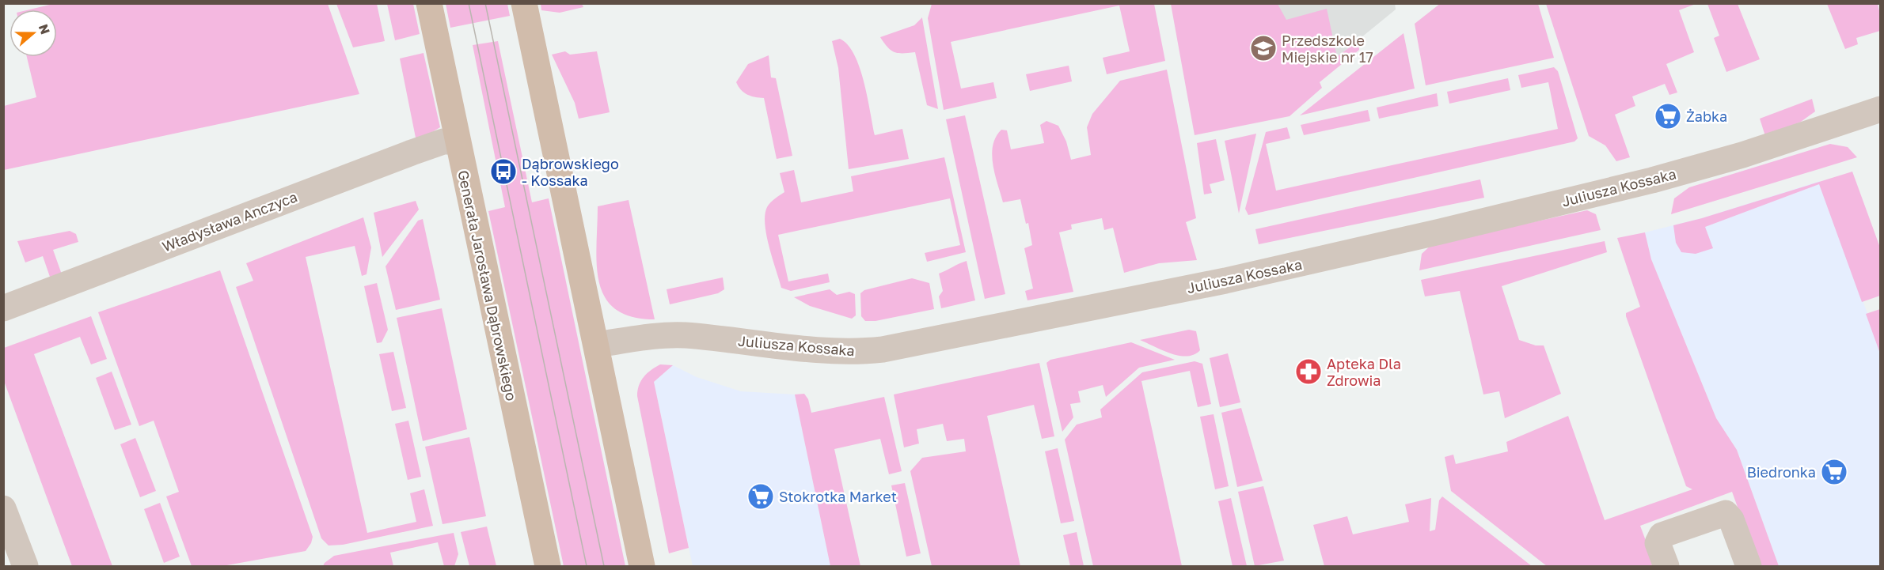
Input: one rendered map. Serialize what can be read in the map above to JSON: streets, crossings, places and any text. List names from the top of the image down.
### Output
{
  "streets": {
    "main road": ["Generała Jarosława Dąbrowskiego"],
    "street": ["Juliusza Kossaka", "Władysława Anczyca"]
  },
  "crossings": [
    ["Władysława Anczyca", "Generała Jarosława Dąbrowskiego"]
  ],
  "places": {
    "school or university": ["Przedszkole Miejskie nr 17"],
    "supermarket": ["Żabka", "Biedronka", "Stokrotka Market"],
    "bus stop": ["Dąbrowskiego - Kossaka"],
    "pharmacy": ["Apteka Dla Zdrowia"]
  },
  "north": "right"
}
